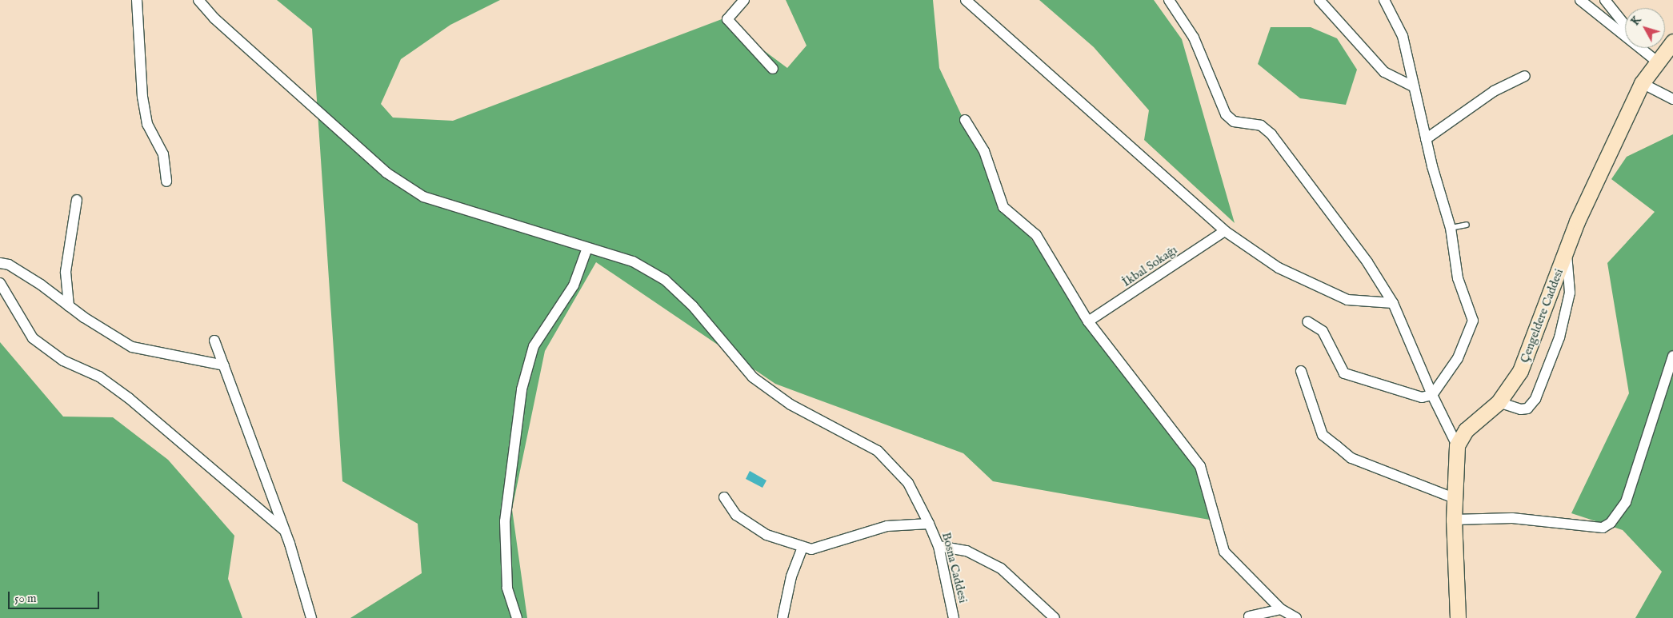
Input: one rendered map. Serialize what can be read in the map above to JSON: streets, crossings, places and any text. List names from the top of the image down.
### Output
{
  "streets": {
    "main road": ["Çengeldere Caddesi"],
    "street": ["İkbal Sokağı", "Bosna Caddesi"]
  },
  "scale_bar": "50 m",
  "north": "top left"
}
